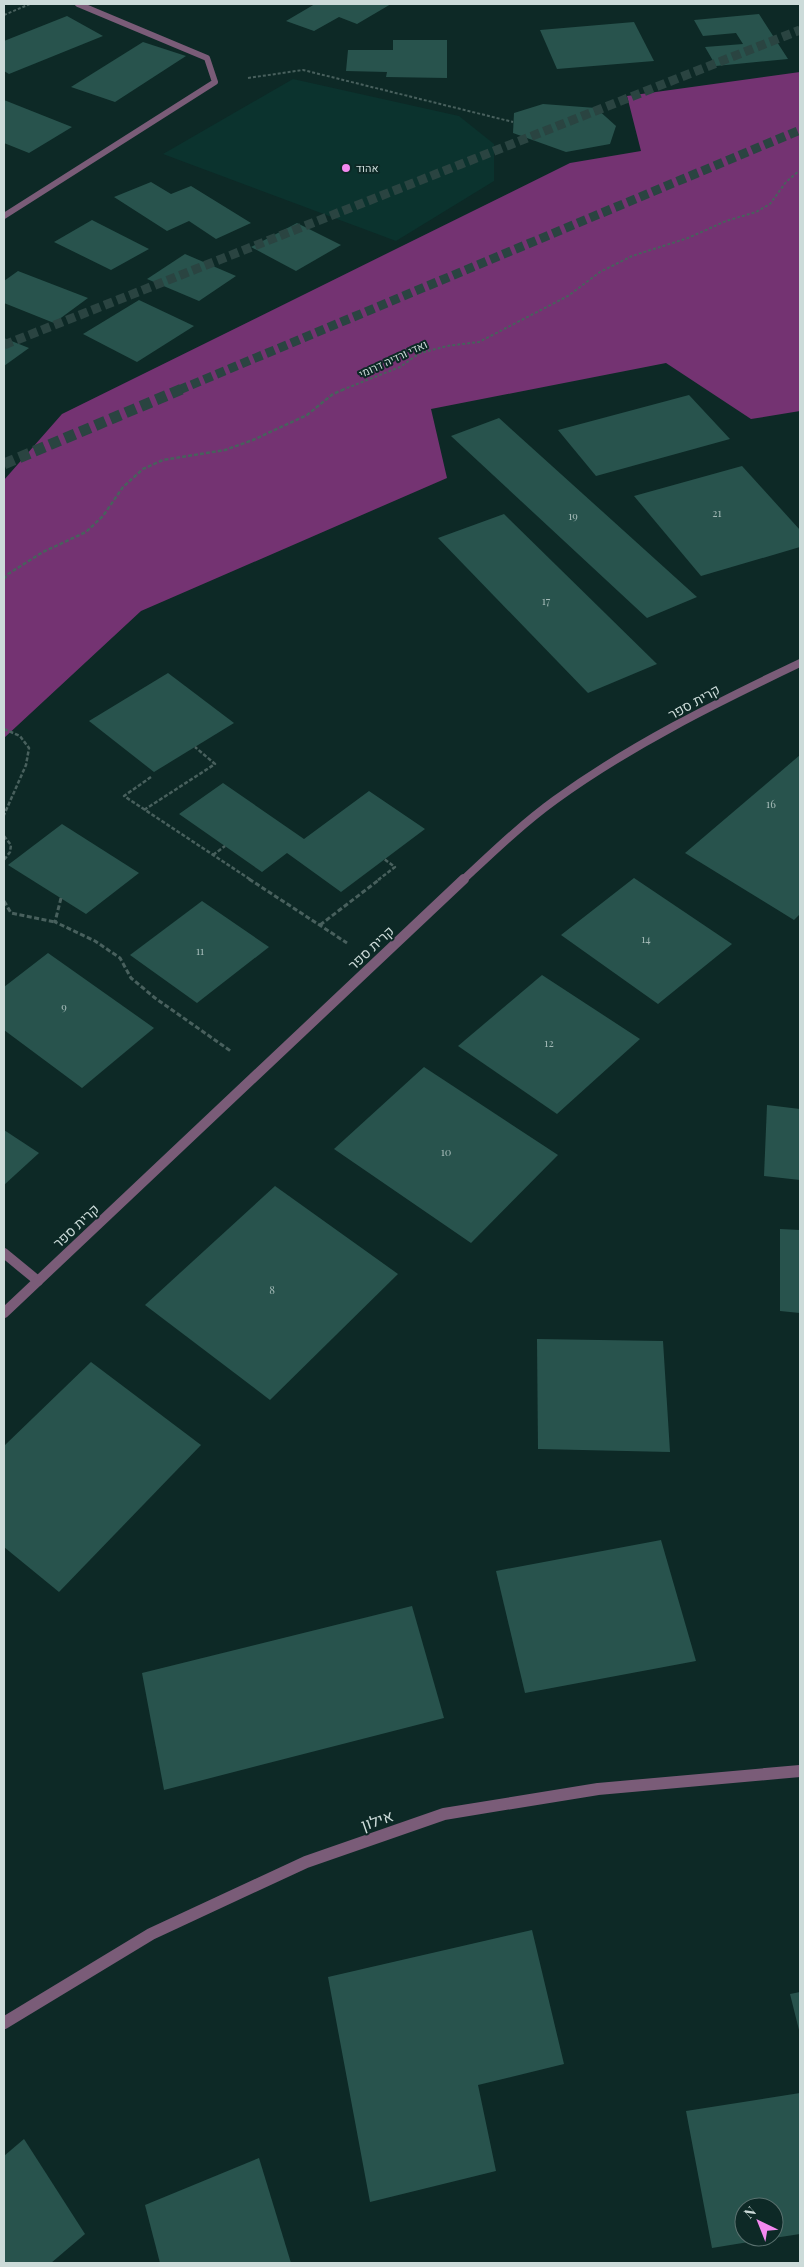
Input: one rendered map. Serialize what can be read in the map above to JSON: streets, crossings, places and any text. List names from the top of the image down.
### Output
{
  "streets": {
    "street": ["קרית ספר", "אילון"],
    "path": ["ואדי ורדיה דרומי"]
  },
  "places": ["אהוד"],
  "house_numbers": [
    "21",
    "19",
    "17",
    "16",
    "14",
    "11",
    "9",
    "12",
    "10",
    "8"
  ],
  "north": "top left"
}
